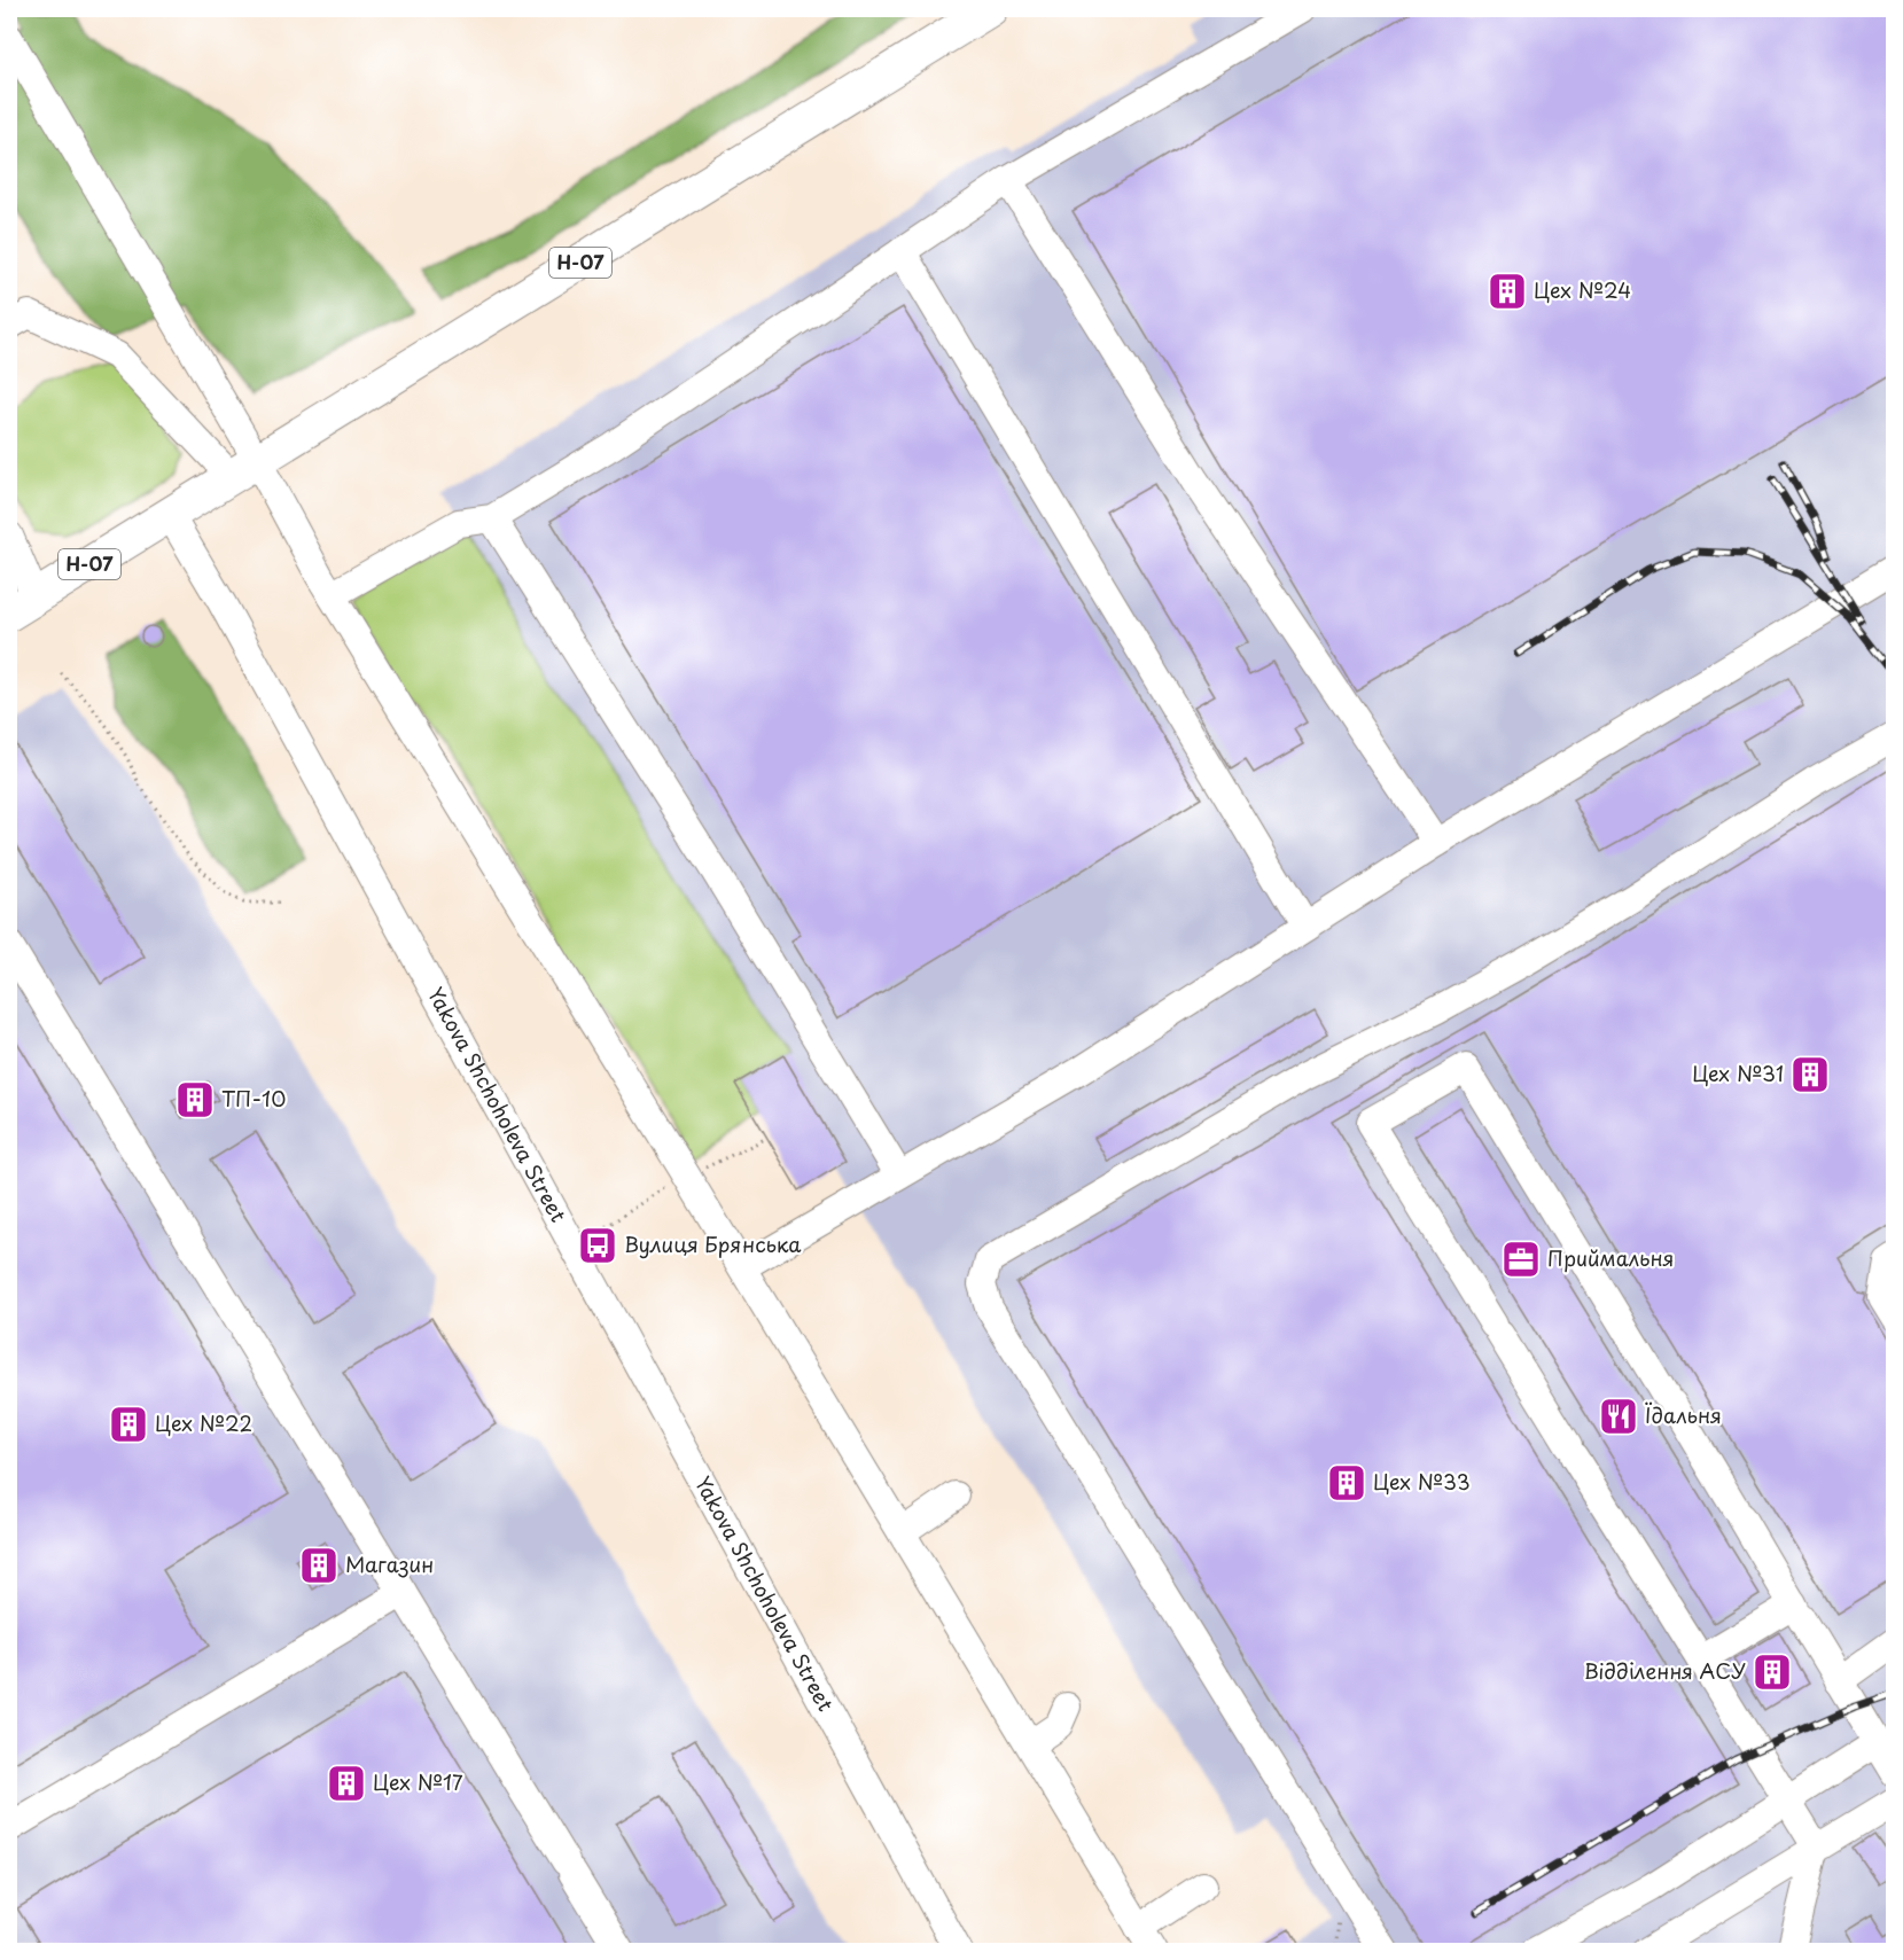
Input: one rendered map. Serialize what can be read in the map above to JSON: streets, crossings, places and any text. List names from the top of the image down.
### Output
{
  "streets": {
    "main road": ["Н-07"],
    "street": ["Yakova Shchoholeva Street"]
  },
  "crossings": [
    ["Н-07", "Yakova Shchoholeva Street"]
  ],
  "places": {
    "building": [
      "Цех №24",
      "Цех №31",
      "ТП-10",
      "Цех №22",
      "Цех №33",
      "Магазин",
      "Відділення АСУ",
      "Цех №17"
    ],
    "bus stop": ["Вулиця Брянська"],
    "office": ["Приймальня"],
    "restaurant": ["Їдальня"]
  }
}
